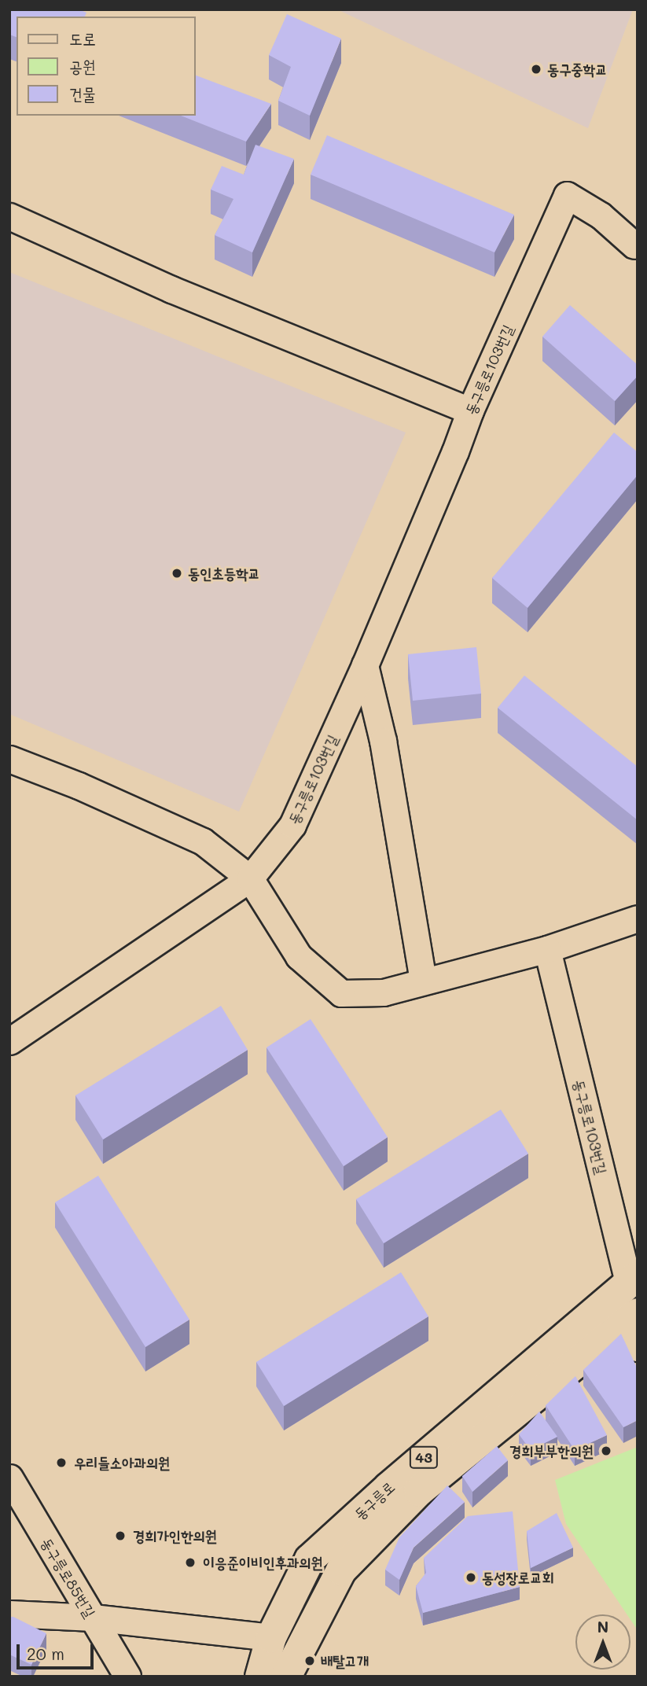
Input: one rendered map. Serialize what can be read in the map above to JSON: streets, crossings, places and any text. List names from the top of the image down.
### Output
{
  "streets": {
    "main road": ["43", "동구릉로"],
    "street": ["동구릉로103번길", "동구릉로85번길"]
  },
  "crossings": [
    ["동구릉로103번길", "동구릉로"]
  ],
  "places": [
    "동구중학교",
    "동인초등학교",
    "경희부부한의원",
    "우리들소아과의원",
    "경희가인한의원",
    "이응준이비인후과의원",
    "동성장로교회",
    "배탈고개"
  ],
  "legend": ["도로", "공원", "건물"],
  "scale_bar": "20 m",
  "north": "top"
}
